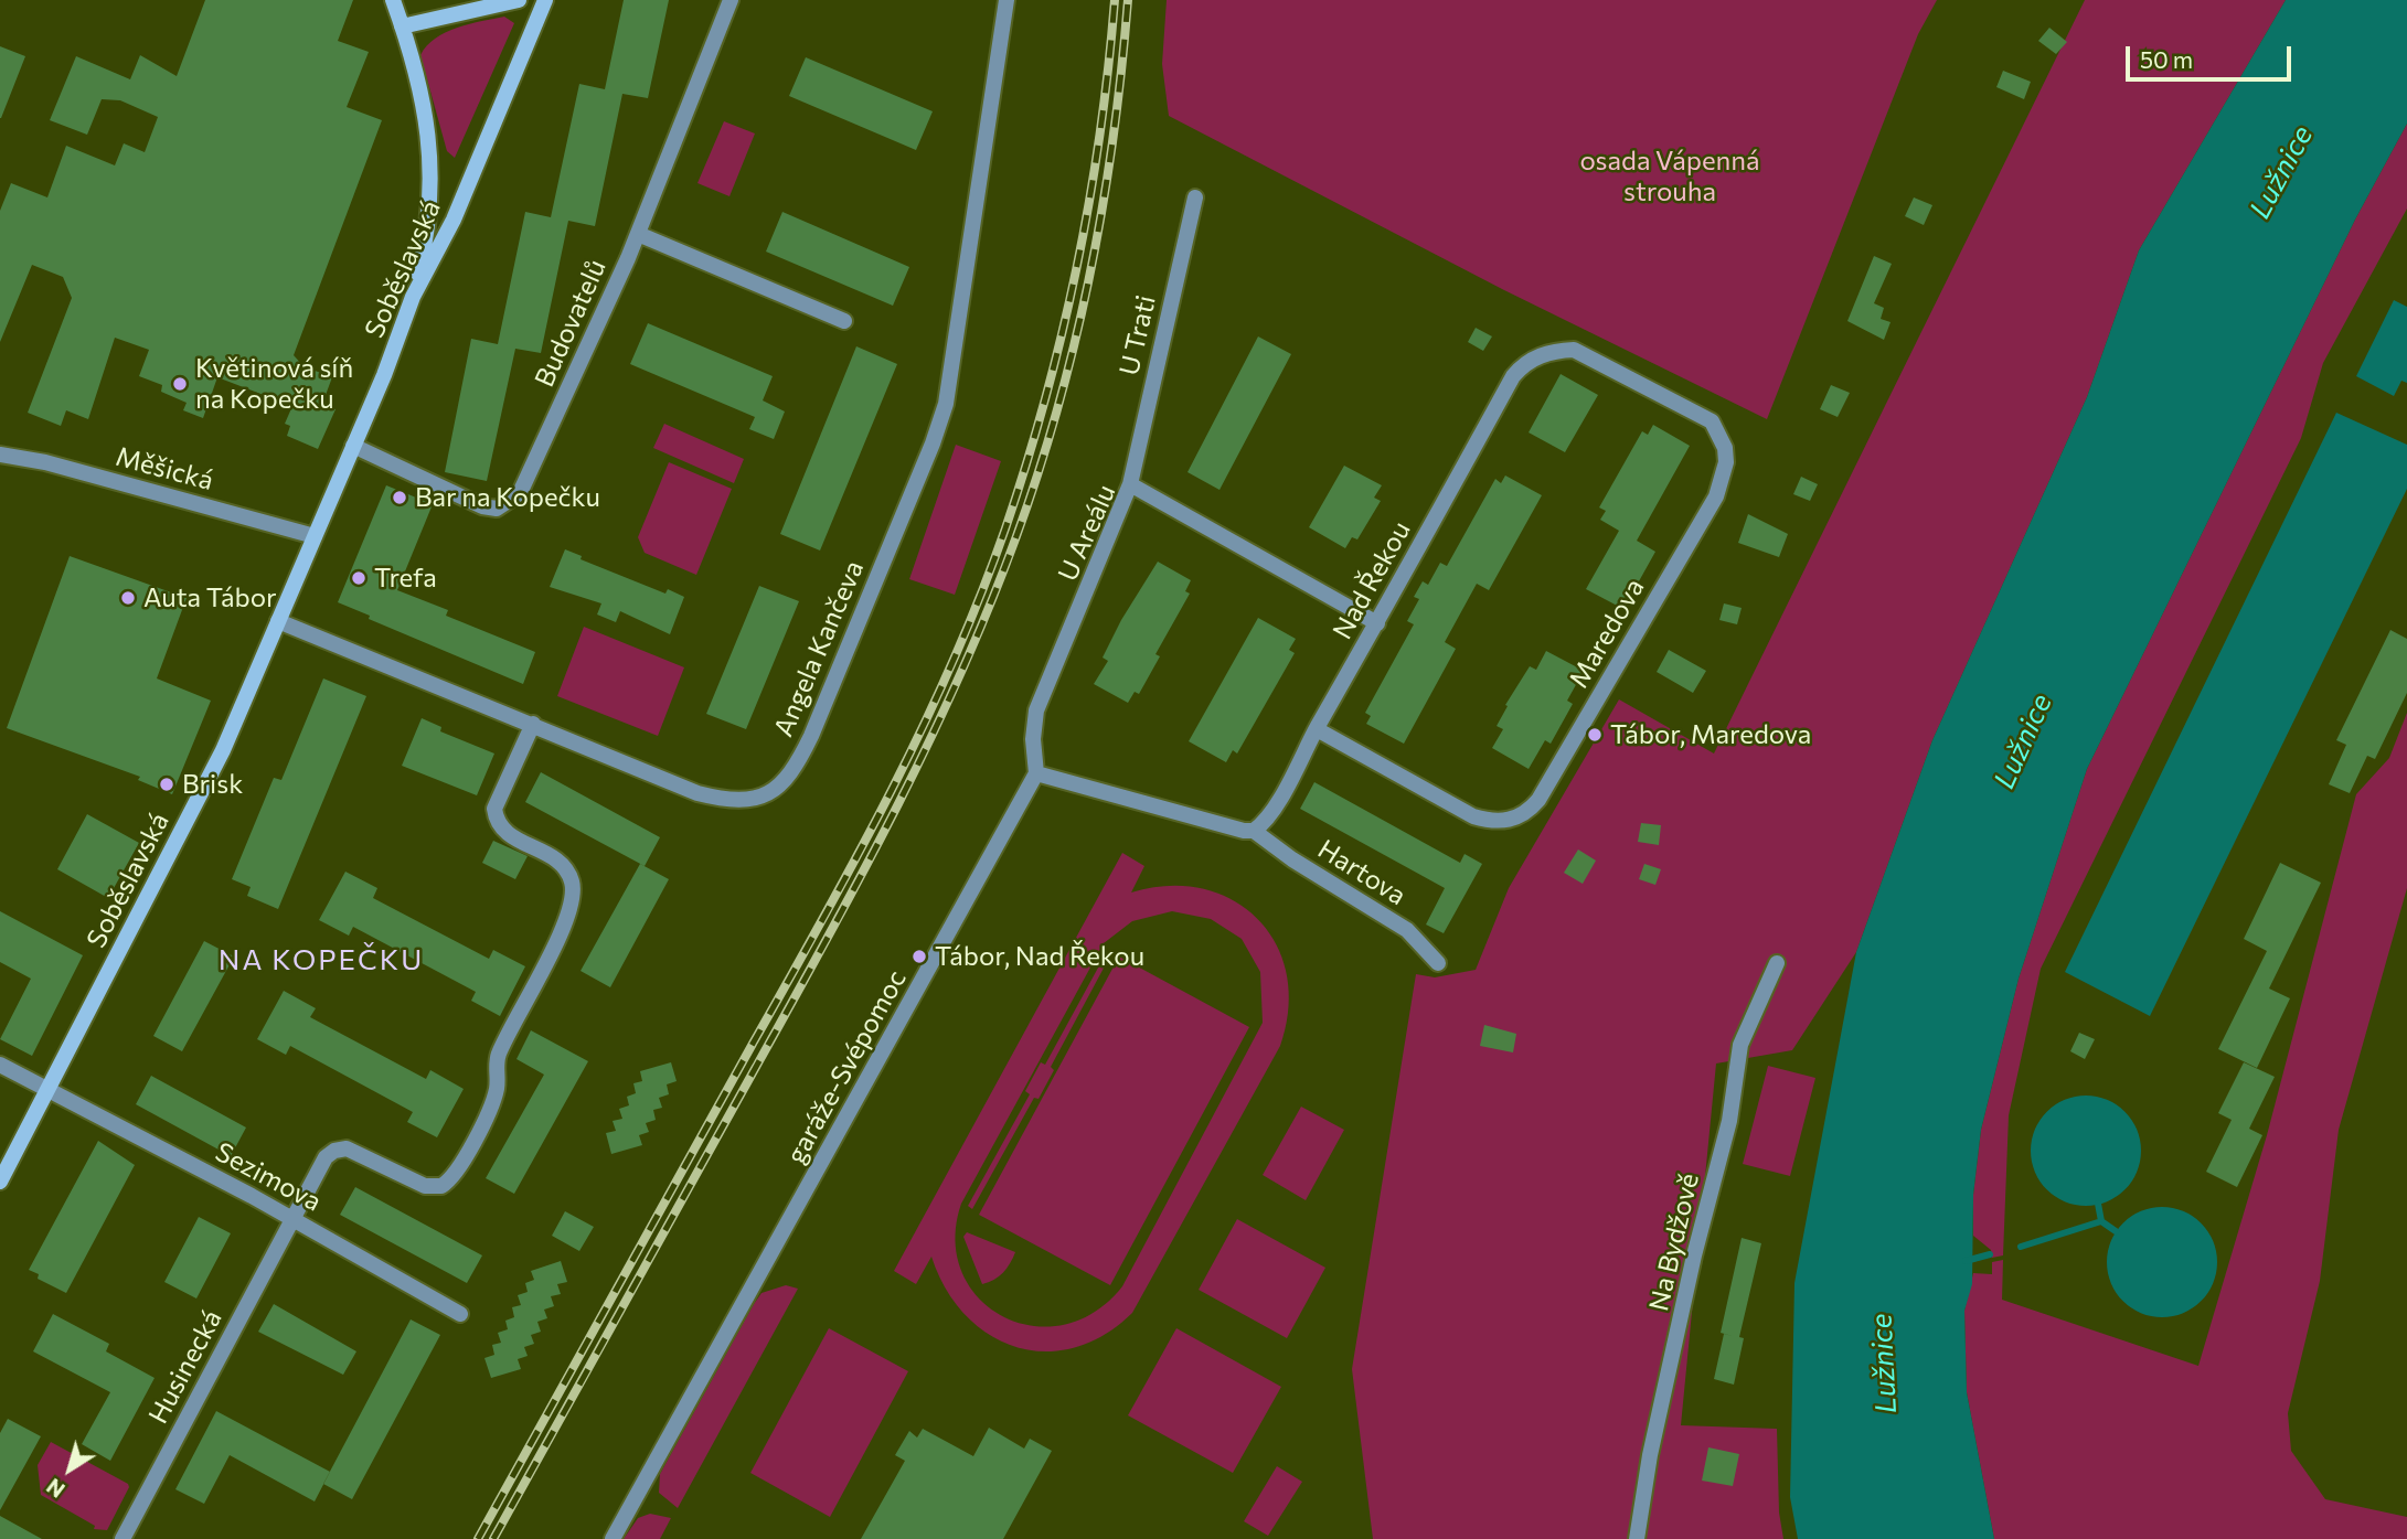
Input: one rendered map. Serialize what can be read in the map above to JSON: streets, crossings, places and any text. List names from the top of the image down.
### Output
{
  "streets": {
    "main road": ["Soběslavská"],
    "street": [
      "Budovatelů",
      "U Trati",
      "Měšická",
      "U Areálu",
      "Nad Řekou",
      "Maredova",
      "Angela Kančeva",
      "Hartova",
      "garáže-Svépomoc",
      "Sezimova",
      "Na Bydžově",
      "Husinecká"
    ]
  },
  "crossings": [
    ["Soběslavská", "Budovatelů"],
    ["Soběslavská", "Měšická"],
    ["Soběslavská", "Angela Kančeva"],
    ["Soběslavská", "Sezimova"],
    ["U Trati", "U Areálu"],
    ["U Areálu", "Nad Řekou"],
    ["U Areálu", "garáže-Svépomoc"],
    ["Nad Řekou", "Maredova"],
    ["Nad Řekou", "Hartova"],
    ["Angela Kančeva", "Husinecká"],
    ["Sezimova", "Husinecká"]
  ],
  "districts": ["NA KOPEČKU"],
  "water": ["Lužnice"],
  "parks": ["osada Vápenná strouha"],
  "places": [
    "Květinová síň na Kopečku",
    "Bar na Kopečku",
    "Trefa",
    "Auta Tábor",
    "Tábor, Maredova",
    "Brisk",
    "Tábor, Nad Řekou"
  ],
  "scale_bar": "50 m",
  "north": "bottom left"
}
